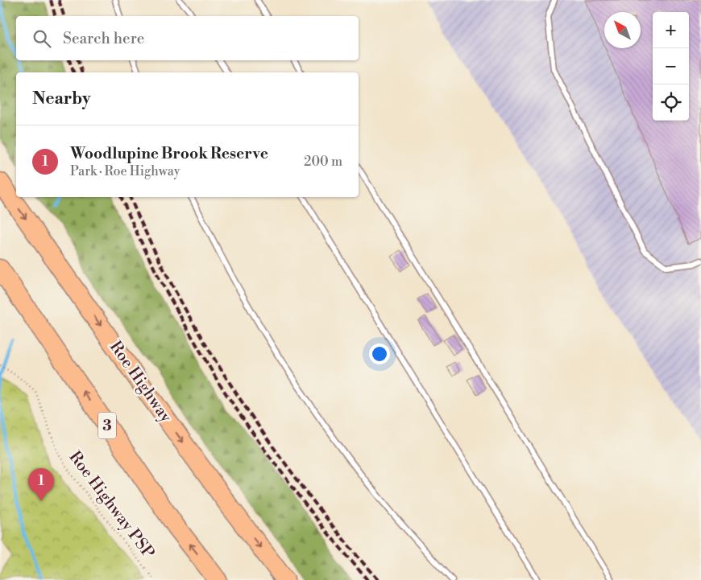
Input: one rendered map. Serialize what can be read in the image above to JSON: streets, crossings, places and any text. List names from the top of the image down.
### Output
{
  "streets": {
    "highway": ["Roe Highway", "3"],
    "path": ["Roe Highway PSP"]
  },
  "north": "top left",
  "page": {
    "map_buttons": ["+", "−"],
    "search": "Search here",
    "heading": "Nearby",
    "list": [
      {
        "mark": "1",
        "name": "Woodlupine Brook Reserve",
        "note": "Park · Roe Highway",
        "value": "200 m"
      }
    ],
    "pins": "1"
  }
}
